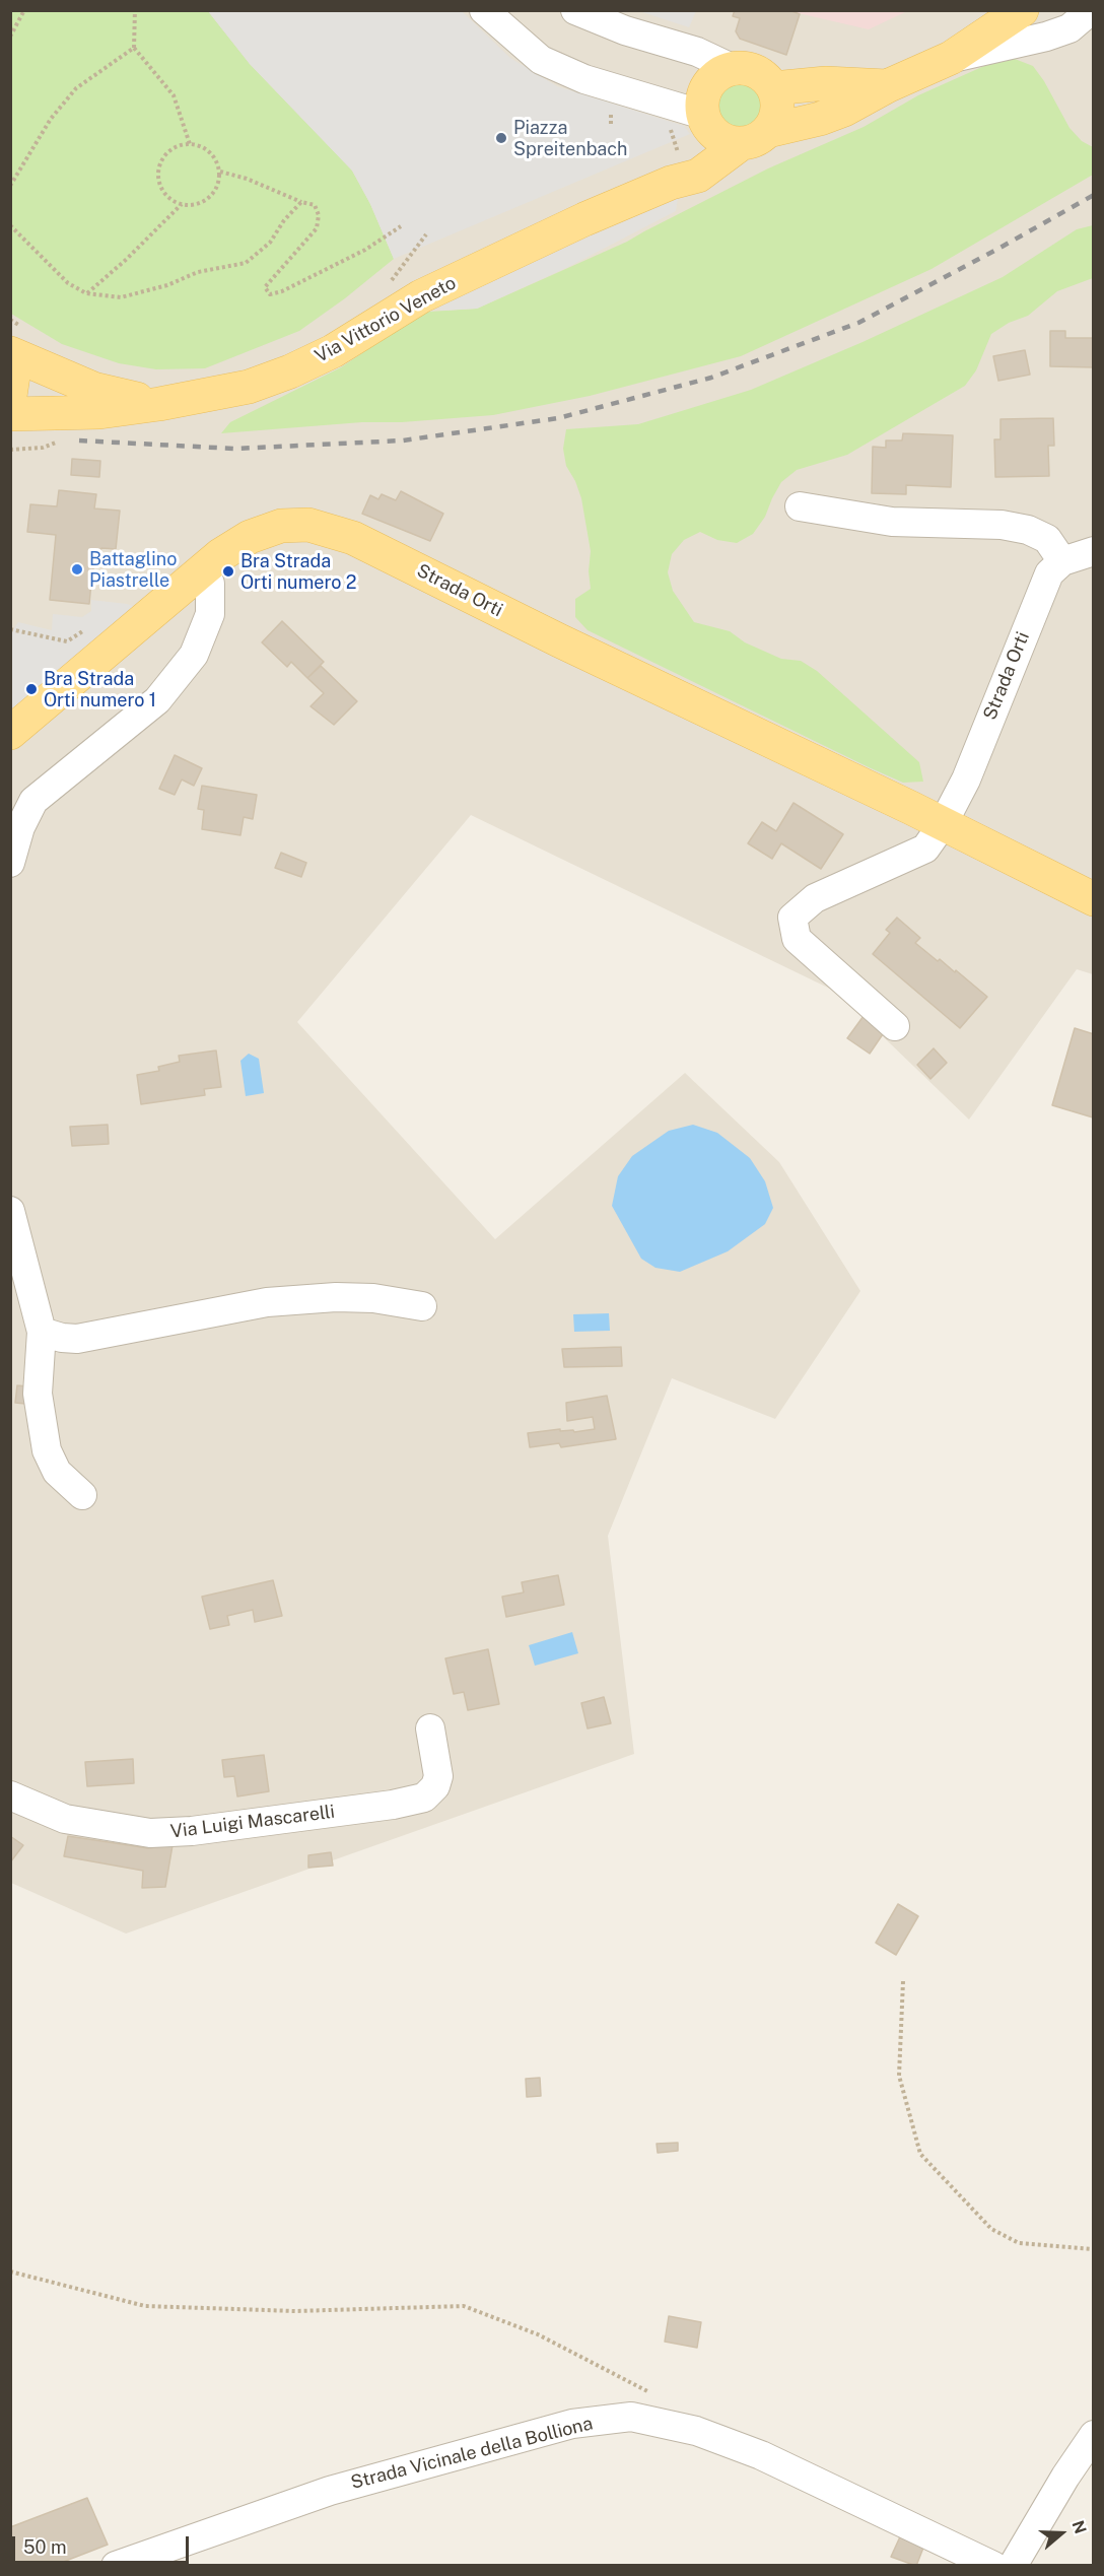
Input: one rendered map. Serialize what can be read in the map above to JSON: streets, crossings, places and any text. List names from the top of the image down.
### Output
{
  "streets": {
    "main road": ["Via Vittorio Veneto", "Strada Orti"],
    "street": ["Via Luigi Mascarelli", "Strada Vicinale della Bolliona"]
  },
  "places": [
    "Piazza Spreitenbach",
    "Battaglino Piastrelle",
    "Bra Strada Orti numero 2",
    "Bra Strada Orti numero 1"
  ],
  "scale_bar": "50 m",
  "north": "right"
}
